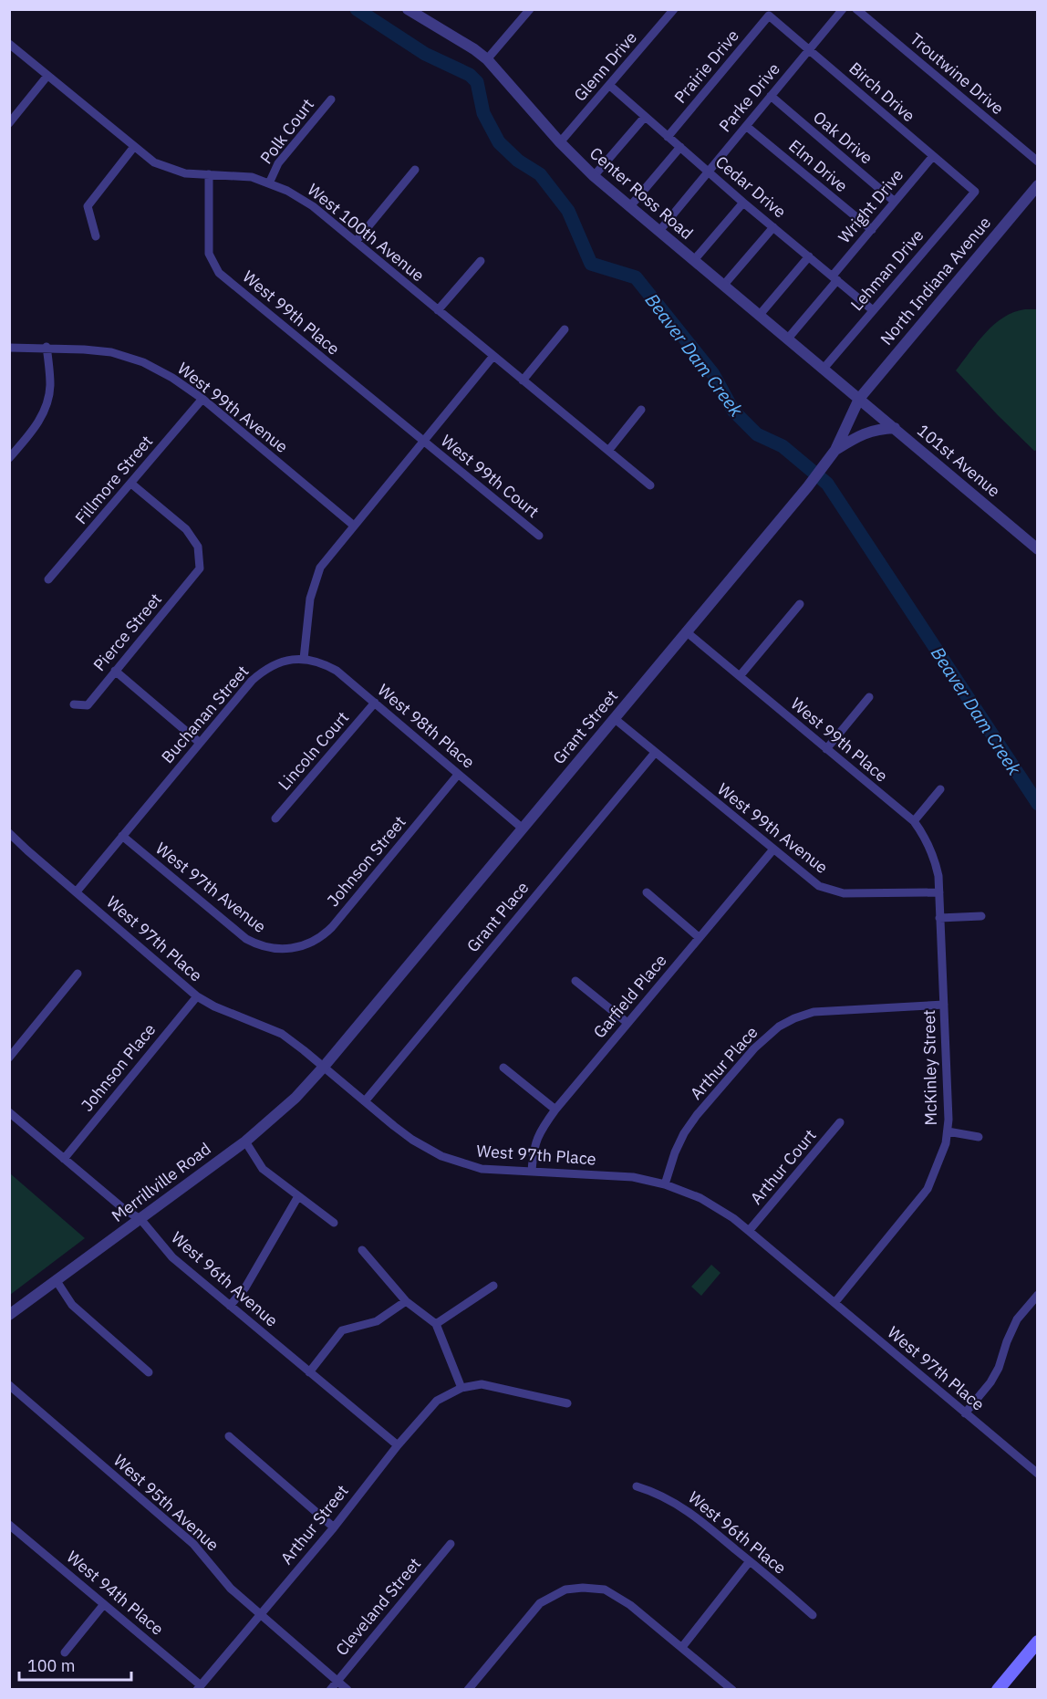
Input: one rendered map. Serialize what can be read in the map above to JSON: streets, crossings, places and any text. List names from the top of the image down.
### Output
{
  "streets": {
    "street": [
      "Glenn Drive",
      "Prairie Drive",
      "Troutwine Drive",
      "Birch Drive",
      "Parke Drive",
      "Polk Court",
      "Oak Drive",
      "Elm Drive",
      "Cedar Drive",
      "Center Ross Road",
      "Wright Drive",
      "West 100th Avenue",
      "Lehman Drive",
      "North Indiana Avenue",
      "West 99th Place",
      "West 99th Avenue",
      "101st Avenue",
      "West 99th Court",
      "Fillmore Street",
      "Pierce Street",
      "Buchanan Street",
      "West 98th Place",
      "Grant Street",
      "Lincoln Court",
      "Johnson Street",
      "West 97th Avenue",
      "Grant Place",
      "West 97th Place",
      "Garfield Place",
      "Arthur Place",
      "Johnson Place",
      "McKinley Street",
      "Arthur Court",
      "Merrillville Road",
      "West 96th Avenue",
      "West 95th Avenue",
      "Arthur Street",
      "West 96th Place",
      "West 94th Place",
      "Cleveland Street"
    ]
  },
  "crossings": [
    ["Glenn Drive", "Cedar Drive"],
    ["Glenn Drive", "Center Ross Road"],
    ["Prairie Drive", "Birch Drive"],
    ["Prairie Drive", "Cedar Drive"],
    ["Birch Drive", "Parke Drive"],
    ["Birch Drive", "Wright Drive"],
    ["Birch Drive", "Lehman Drive"],
    ["Parke Drive", "Oak Drive"],
    ["Parke Drive", "Elm Drive"],
    ["Parke Drive", "Cedar Drive"],
    ["Parke Drive", "Center Ross Road"],
    ["Polk Court", "West 100th Avenue"],
    ["Oak Drive", "Wright Drive"],
    ["Elm Drive", "Wright Drive"],
    ["Cedar Drive", "Wright Drive"],
    ["Cedar Drive", "Lehman Drive"],
    ["Center Ross Road", "Wright Drive"],
    ["Center Ross Road", "Lehman Drive"],
    ["Center Ross Road", "North Indiana Avenue"],
    ["Center Ross Road", "101st Avenue"],
    ["Center Ross Road", "Grant Street"],
    ["West 100th Avenue", "West 99th Place"],
    ["North Indiana Avenue", "101st Avenue"],
    ["North Indiana Avenue", "Grant Street"],
    ["West 99th Place", "West 99th Avenue"],
    ["West 99th Place", "West 99th Court"],
    ["West 99th Place", "Grant Street"],
    ["West 99th Place", "McKinley Street"],
    ["West 99th Avenue", "Fillmore Street"],
    ["West 99th Avenue", "Grant Street"],
    ["West 99th Avenue", "Grant Place"],
    ["West 99th Avenue", "Garfield Place"],
    ["West 99th Avenue", "McKinley Street"],
    ["101st Avenue", "Grant Street"],
    ["Fillmore Street", "Pierce Street"],
    ["Buchanan Street", "West 98th Place"],
    ["Buchanan Street", "West 97th Avenue"],
    ["Buchanan Street", "West 97th Place"],
    ["West 98th Place", "Grant Street"],
    ["West 98th Place", "Lincoln Court"],
    ["West 98th Place", "Johnson Street"],
    ["Grant Street", "West 97th Place"],
    ["Grant Street", "Merrillville Road"],
    ["Johnson Street", "West 97th Avenue"],
    ["Grant Place", "West 97th Place"],
    ["West 97th Place", "Garfield Place"],
    ["West 97th Place", "Arthur Place"],
    ["West 97th Place", "Johnson Place"],
    ["West 97th Place", "McKinley Street"],
    ["West 97th Place", "Arthur Court"],
    ["West 97th Place", "Merrillville Road"],
    ["Arthur Place", "McKinley Street"],
    ["Johnson Place", "West 96th Avenue"],
    ["Merrillville Road", "West 96th Avenue"],
    ["West 96th Avenue", "Arthur Street"],
    ["West 95th Avenue", "Arthur Street"],
    ["West 95th Avenue", "Cleveland Street"],
    ["Arthur Street", "West 94th Place"]
  ],
  "water": ["Beaver Dam Creek"],
  "scale_bar": "100 m"
}
